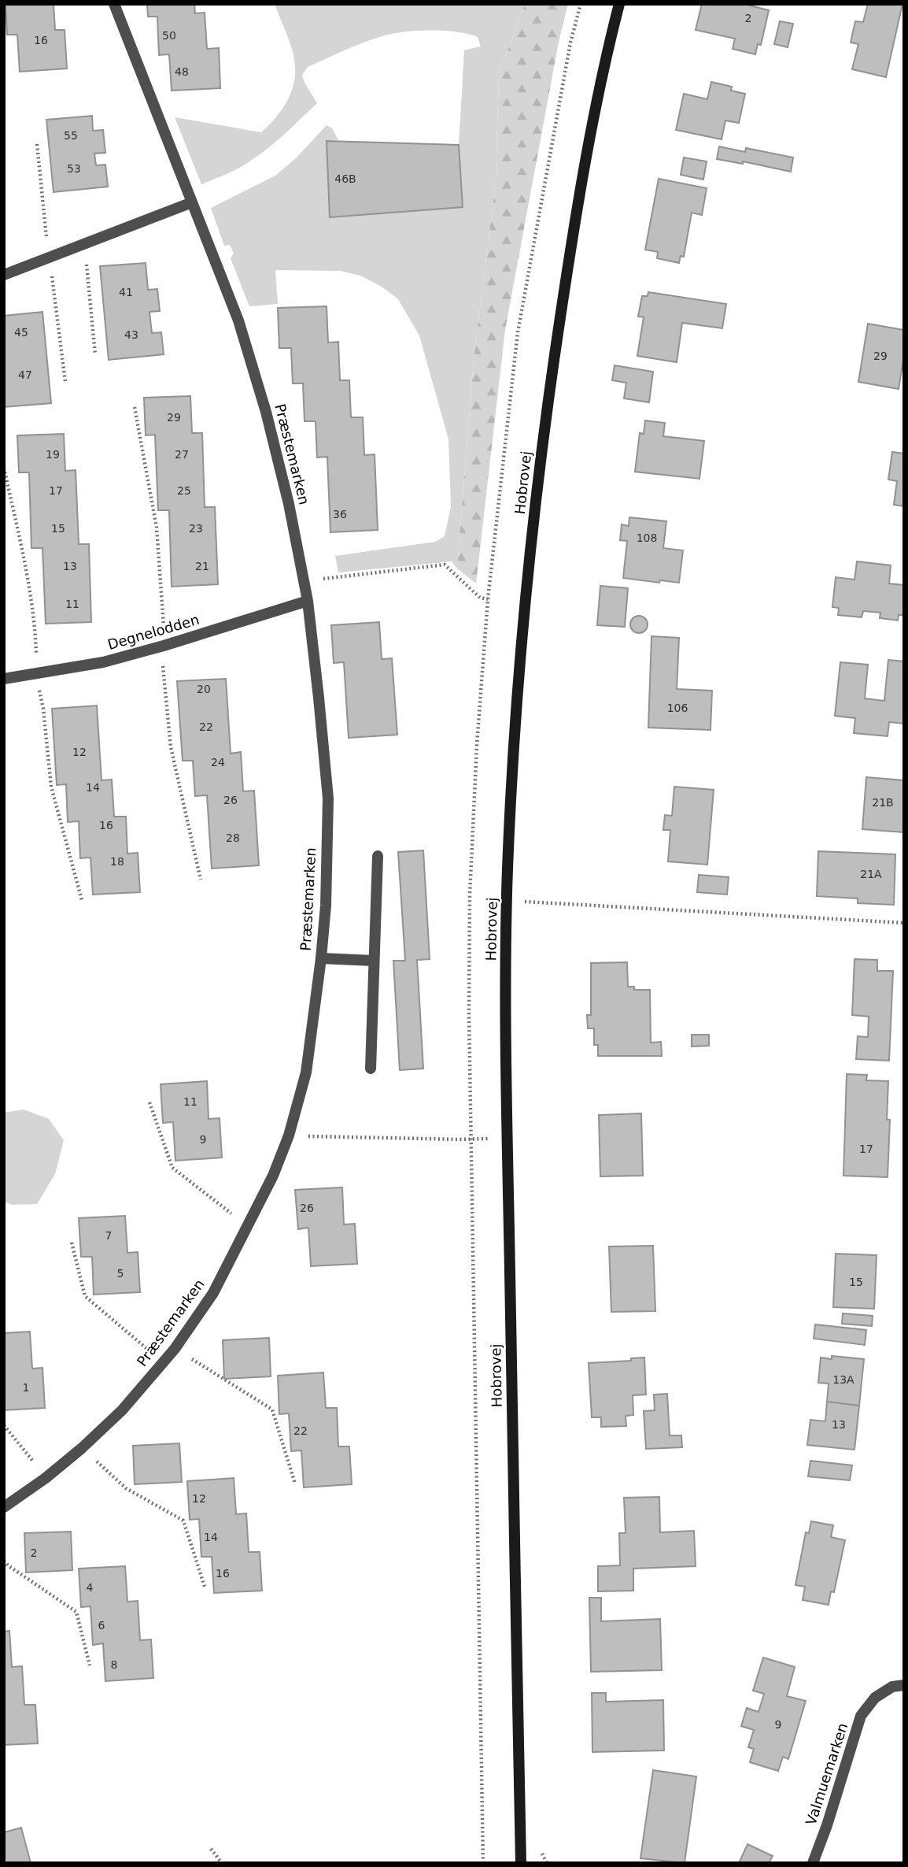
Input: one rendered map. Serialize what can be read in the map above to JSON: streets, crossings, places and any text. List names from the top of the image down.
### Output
{
  "streets": {
    "main road": ["Hobrovej"],
    "street": ["Præstemarken", "Degnelodden", "Valmuemarken"]
  },
  "crossings": [
    ["Præstemarken", "Degnelodden"]
  ],
  "house_numbers": [
    "2",
    "50",
    "16",
    "48",
    "55",
    "53",
    "46B",
    "41",
    "45",
    "43",
    "29",
    "47",
    "29",
    "19",
    "27",
    "17",
    "25",
    "36",
    "15",
    "23",
    "108",
    "13",
    "21",
    "11",
    "20",
    "106",
    "22",
    "12",
    "24",
    "14",
    "26",
    "21B",
    "16",
    "28",
    "18",
    "21A",
    "11",
    "9",
    "17",
    "26",
    "7",
    "5",
    "15",
    "13A",
    "1",
    "13",
    "22",
    "12",
    "14",
    "2",
    "16",
    "4",
    "6",
    "8",
    "9"
  ]
}
